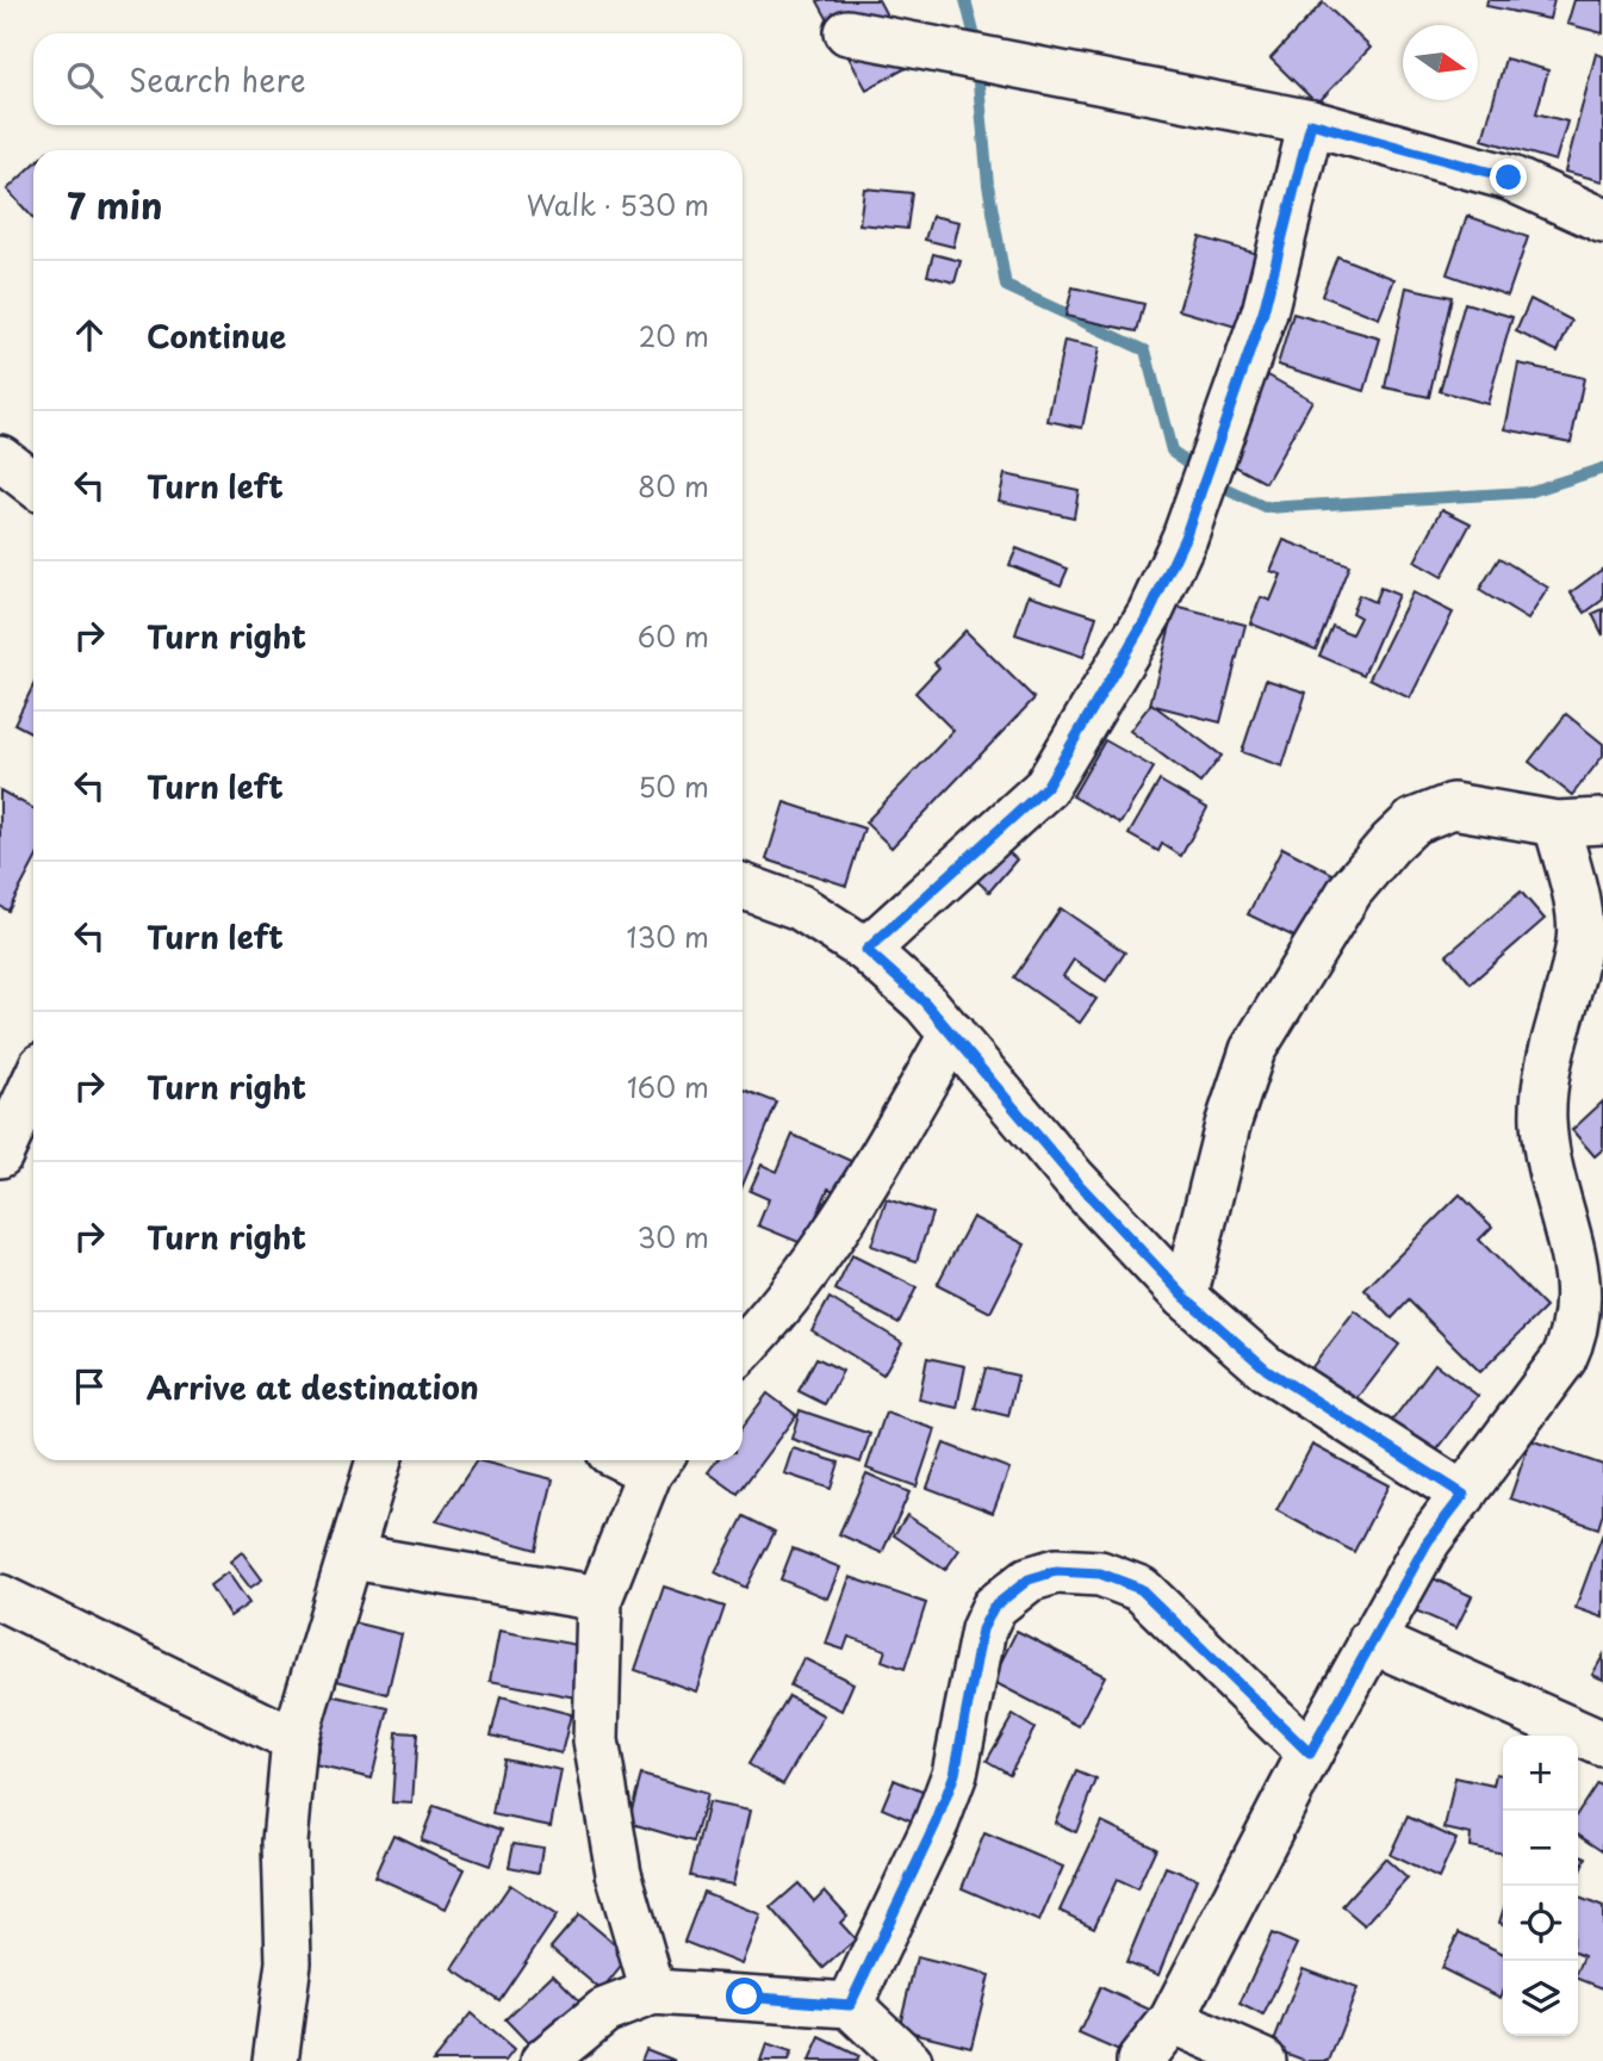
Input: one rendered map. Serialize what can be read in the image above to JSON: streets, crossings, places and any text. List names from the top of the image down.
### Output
{
  "north": "right",
  "page": {
    "search": "Search here",
    "heading": ["7 min", "Walk · 530 m"],
    "list": [
      ["Continue", "20 m"],
      ["Turn left", "80 m"],
      ["Turn right", "60 m"],
      ["Turn left", "50 m"],
      ["Turn left", "130 m"],
      ["Turn right", "160 m"],
      ["Turn right", "30 m"],
      "Arrive at destination"
    ],
    "map_buttons": ["+", "−"]
  }
}
